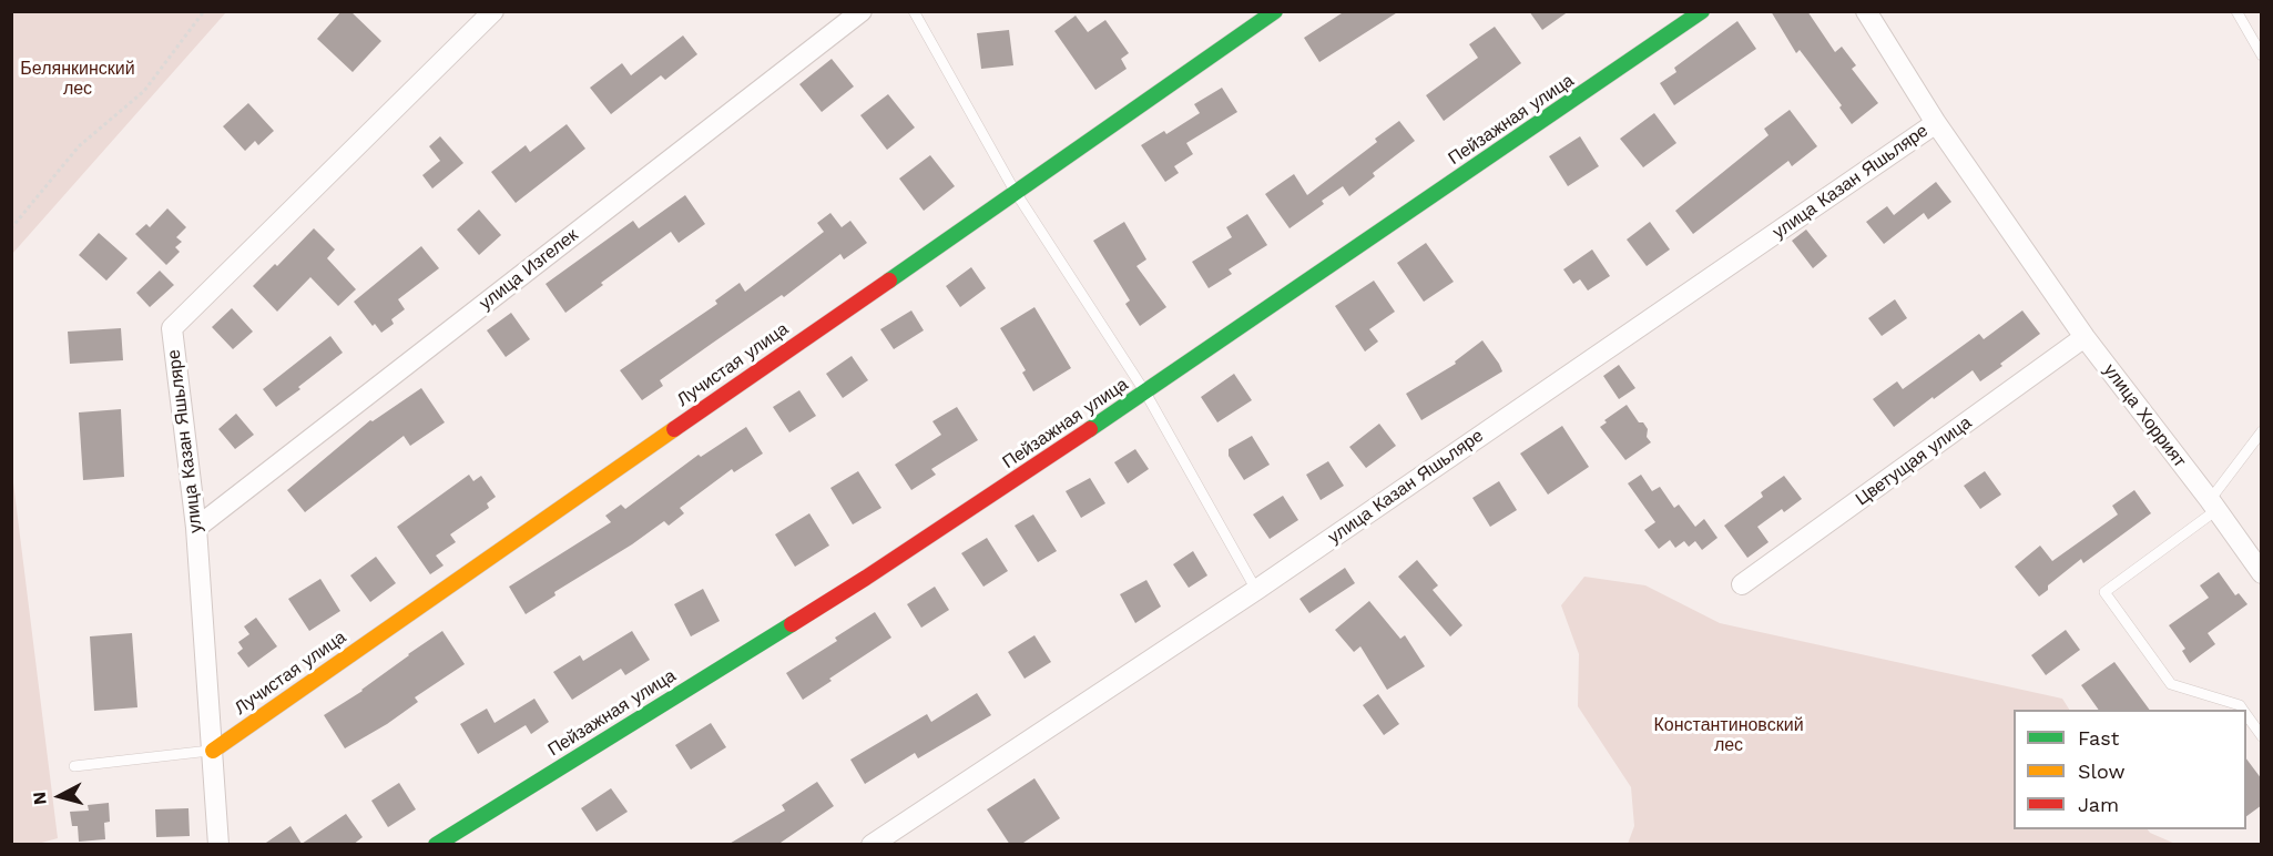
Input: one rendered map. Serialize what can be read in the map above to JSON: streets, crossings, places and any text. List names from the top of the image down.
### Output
{
  "streets": {
    "street": [
      "Пейзажная улица",
      "улица Казан Яшьляре",
      "улица Изгелек",
      "Лучистая улица",
      "улица Хоррият",
      "Цветущая улица"
    ]
  },
  "crossings": [
    ["улица Казан Яшьляре", "улица Изгелек"],
    ["улица Казан Яшьляре", "Лучистая улица"],
    ["улица Казан Яшьляре", "улица Хоррият"],
    ["улица Хоррият", "Цветущая улица"]
  ],
  "parks": ["Белянкинский лес", "Константиновский лес"],
  "legend": ["Fast", "Slow", "Jam"],
  "north": "left"
}
